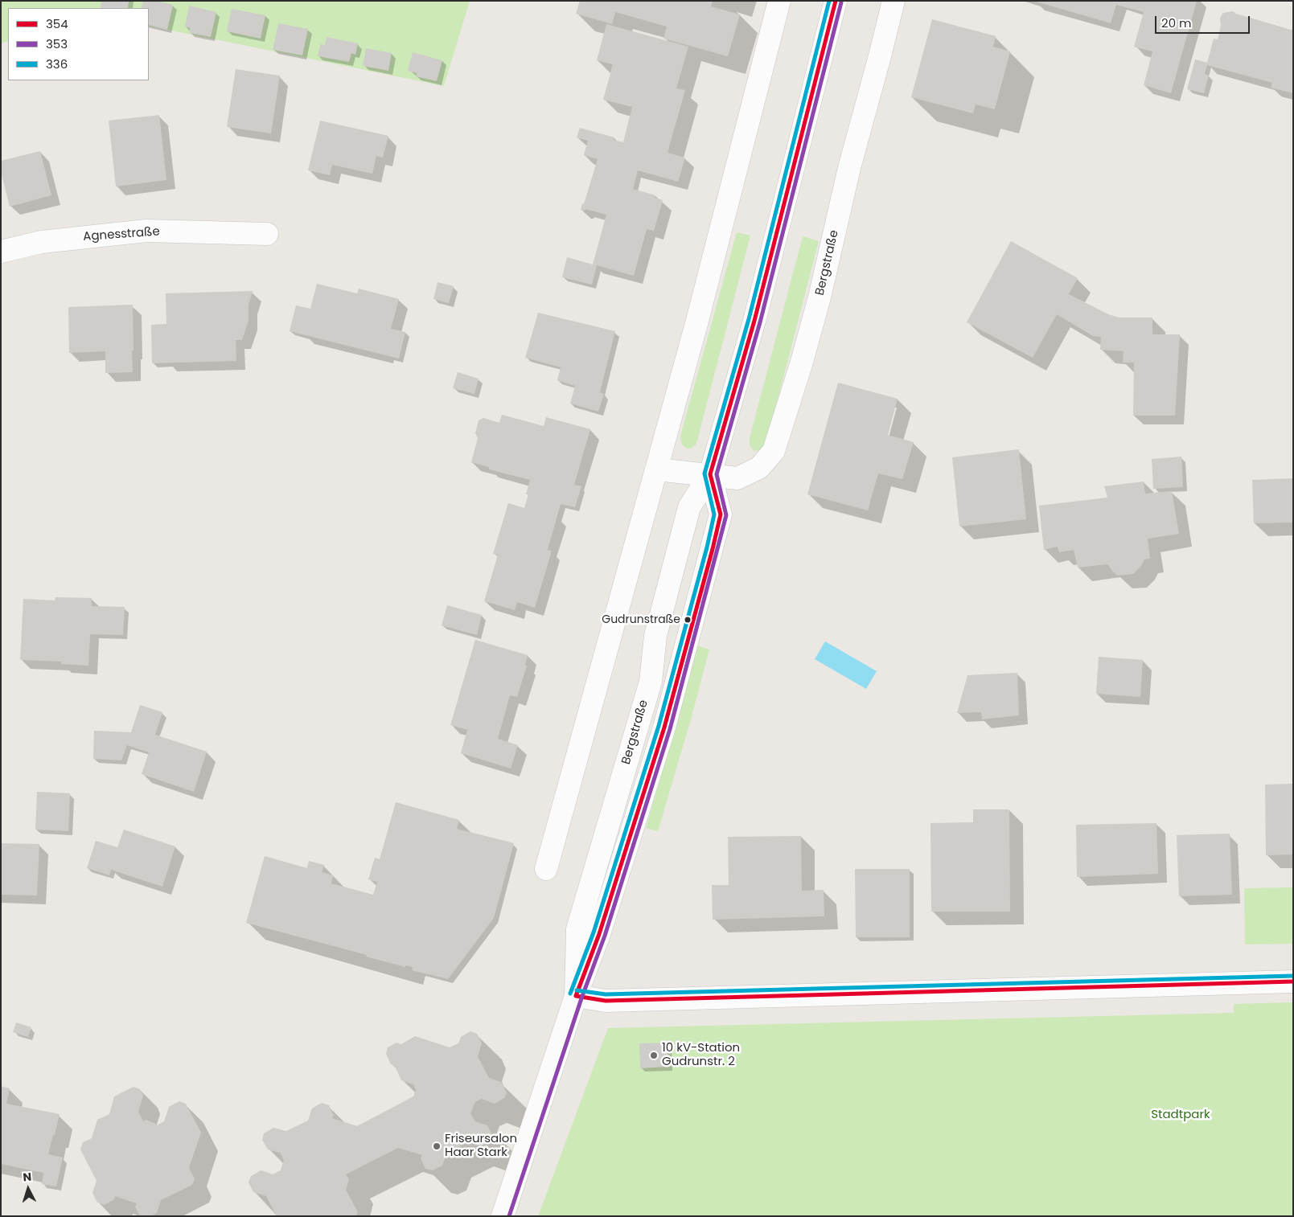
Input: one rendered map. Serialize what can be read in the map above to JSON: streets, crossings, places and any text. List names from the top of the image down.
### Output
{
  "streets": {
    "street": ["Agnesstraße", "Bergstraße"]
  },
  "parks": ["Stadtpark"],
  "places": ["Gudrunstraße", "10 kV-Station Gudrunstr. 2", "Friseursalon Haar Stark"],
  "lines": ["transit line 354", "transit line 336", "transit line 353"],
  "legend": ["354", "353", "336"],
  "scale_bar": "20 m",
  "north": "top"
}
